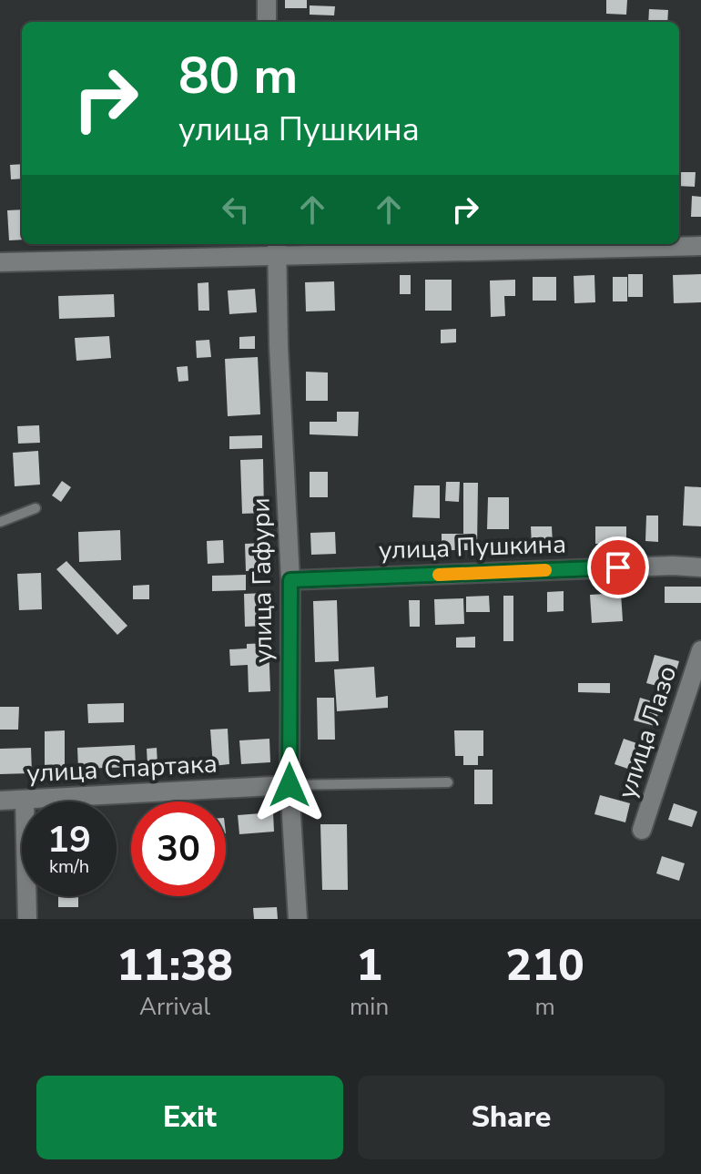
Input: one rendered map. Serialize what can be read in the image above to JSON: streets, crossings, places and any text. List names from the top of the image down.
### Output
{
  "streets": {
    "street": [
      "улица Пушкина",
      "улица Гафури",
      "улица Лазо",
      "улица Спартака"
    ]
  },
  "crossings": [
    ["улица Пушкина", "улица Гафури"],
    ["улица Гафури", "улица Спартака"]
  ],
  "page": {
    "turn": ["80 m", "улица Пушкина"],
    "speed": "19 km/h",
    "limit": "30",
    "eta": [
      "11:38",
      "Arrival",
      "1",
      "min",
      "210",
      "m"
    ],
    "buttons": ["Exit", "Share"]
  }
}
